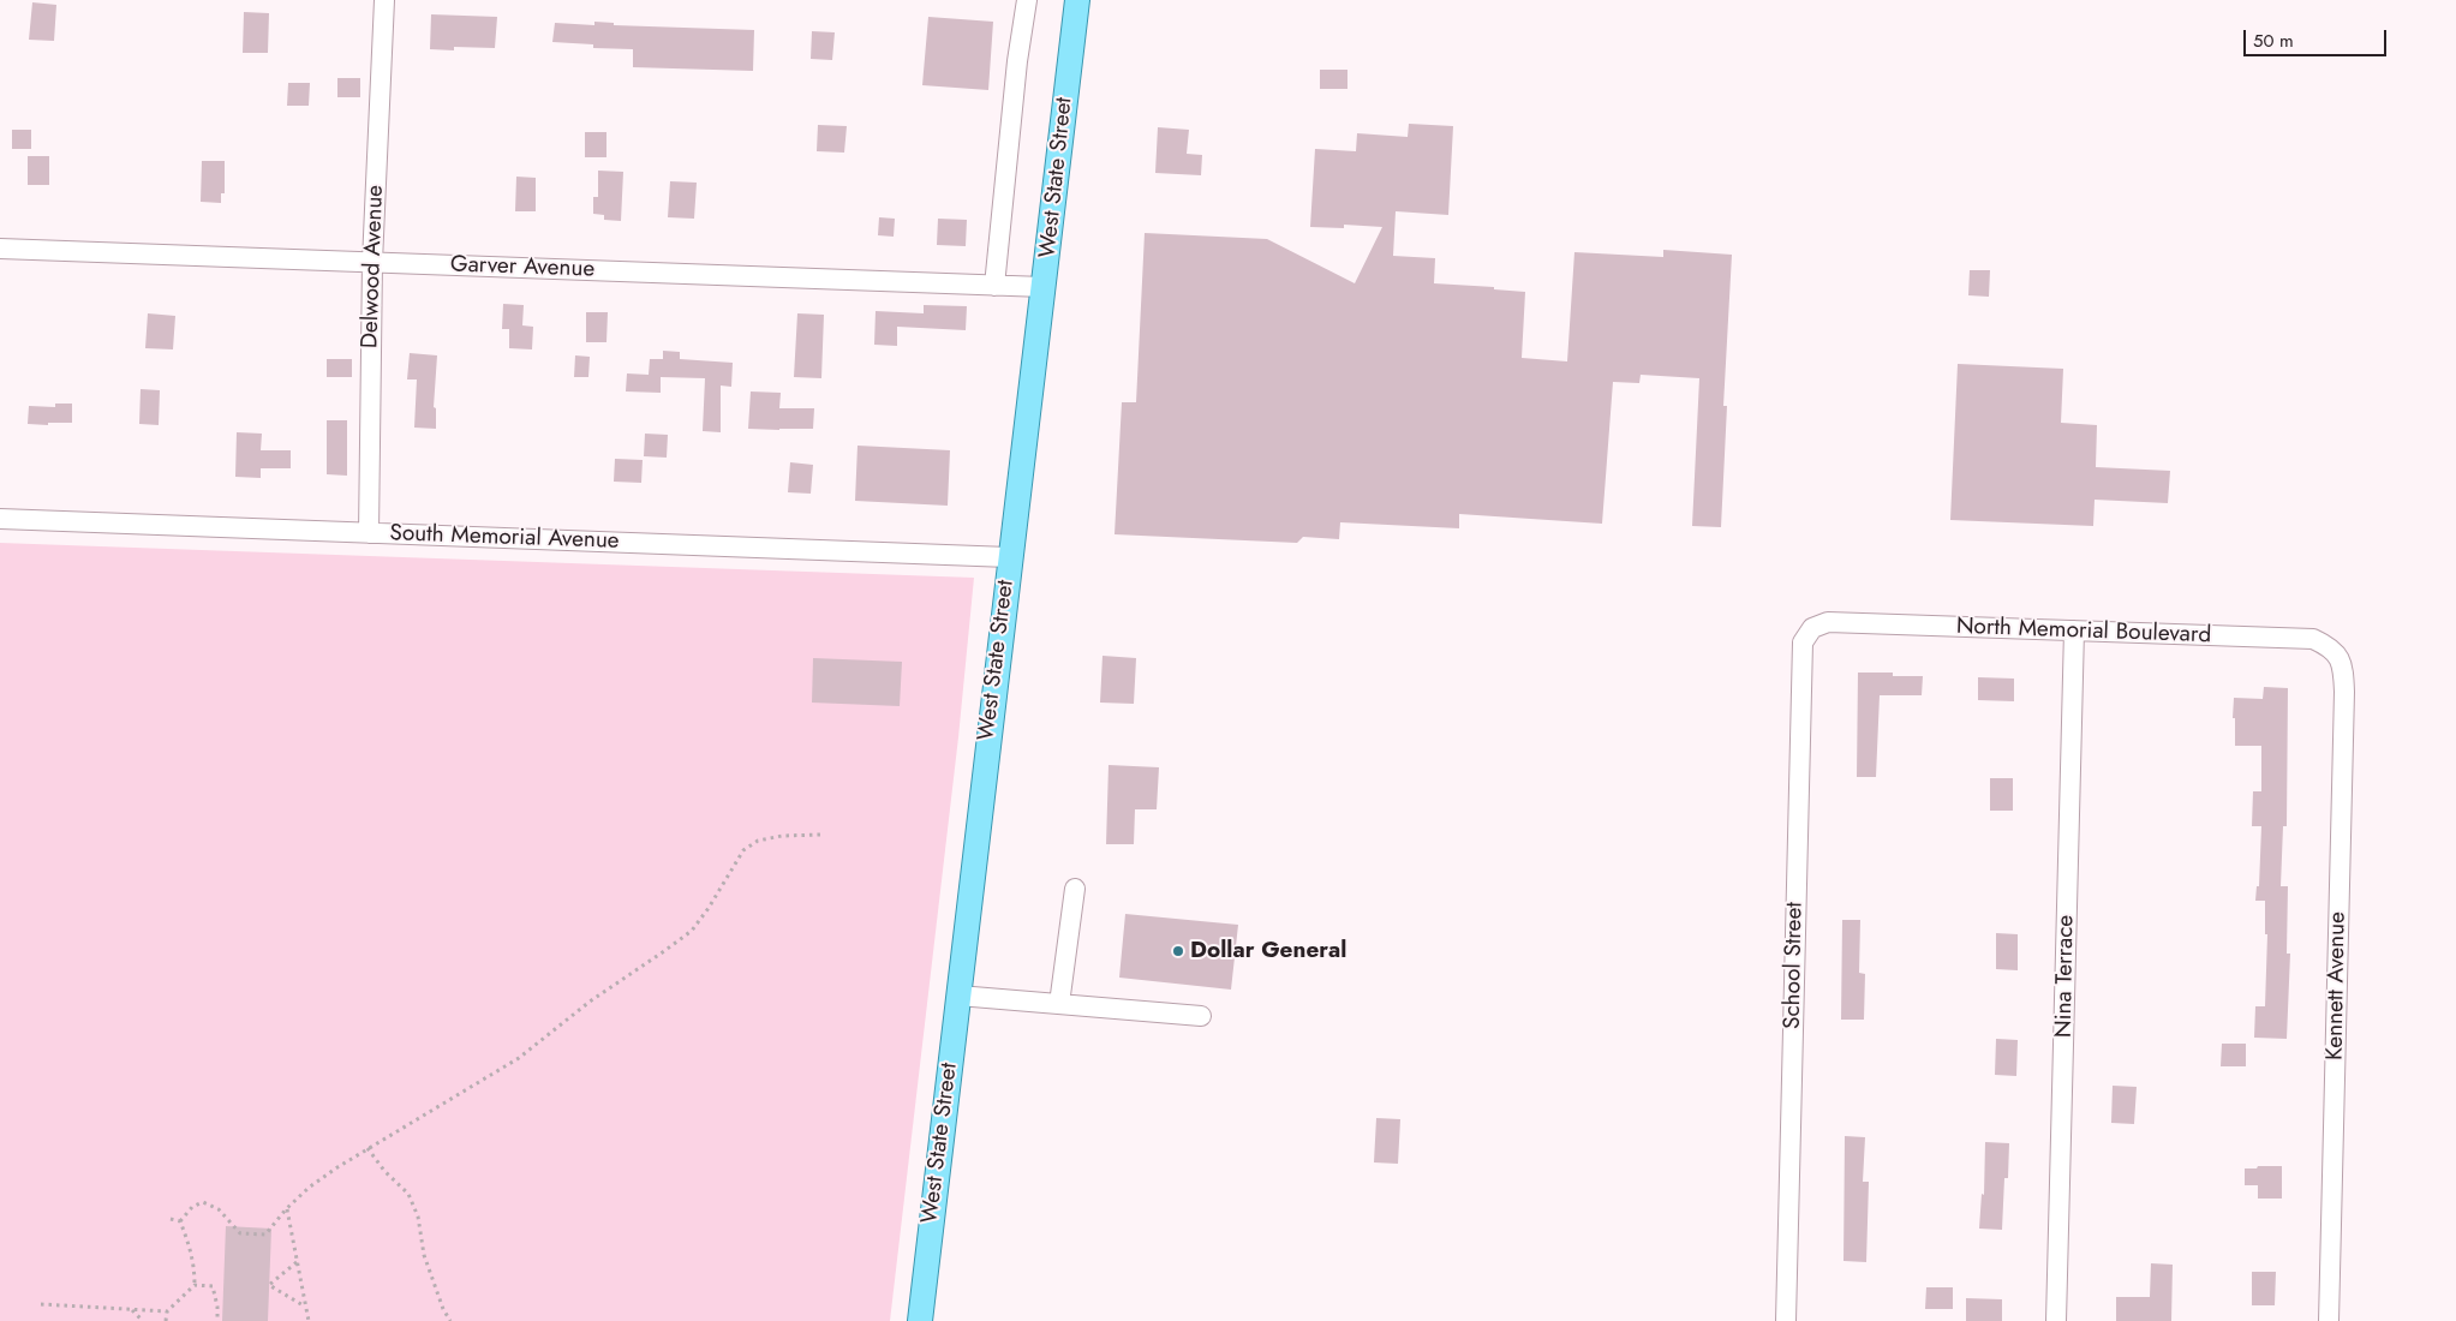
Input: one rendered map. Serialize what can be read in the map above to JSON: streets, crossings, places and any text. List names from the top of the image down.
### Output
{
  "streets": {
    "main road": ["West State Street"],
    "street": [
      "Delwood Avenue",
      "Garver Avenue",
      "South Memorial Avenue",
      "North Memorial Boulevard",
      "School Street",
      "Nina Terrace",
      "Kennett Avenue"
    ]
  },
  "crossings": [
    ["West State Street", "Garver Avenue"],
    ["West State Street", "South Memorial Avenue"],
    ["Delwood Avenue", "Garver Avenue"],
    ["Delwood Avenue", "South Memorial Avenue"],
    ["North Memorial Boulevard", "School Street"],
    ["North Memorial Boulevard", "Nina Terrace"],
    ["North Memorial Boulevard", "Kennett Avenue"]
  ],
  "places": ["Dollar General"],
  "scale_bar": "50 m"
}
